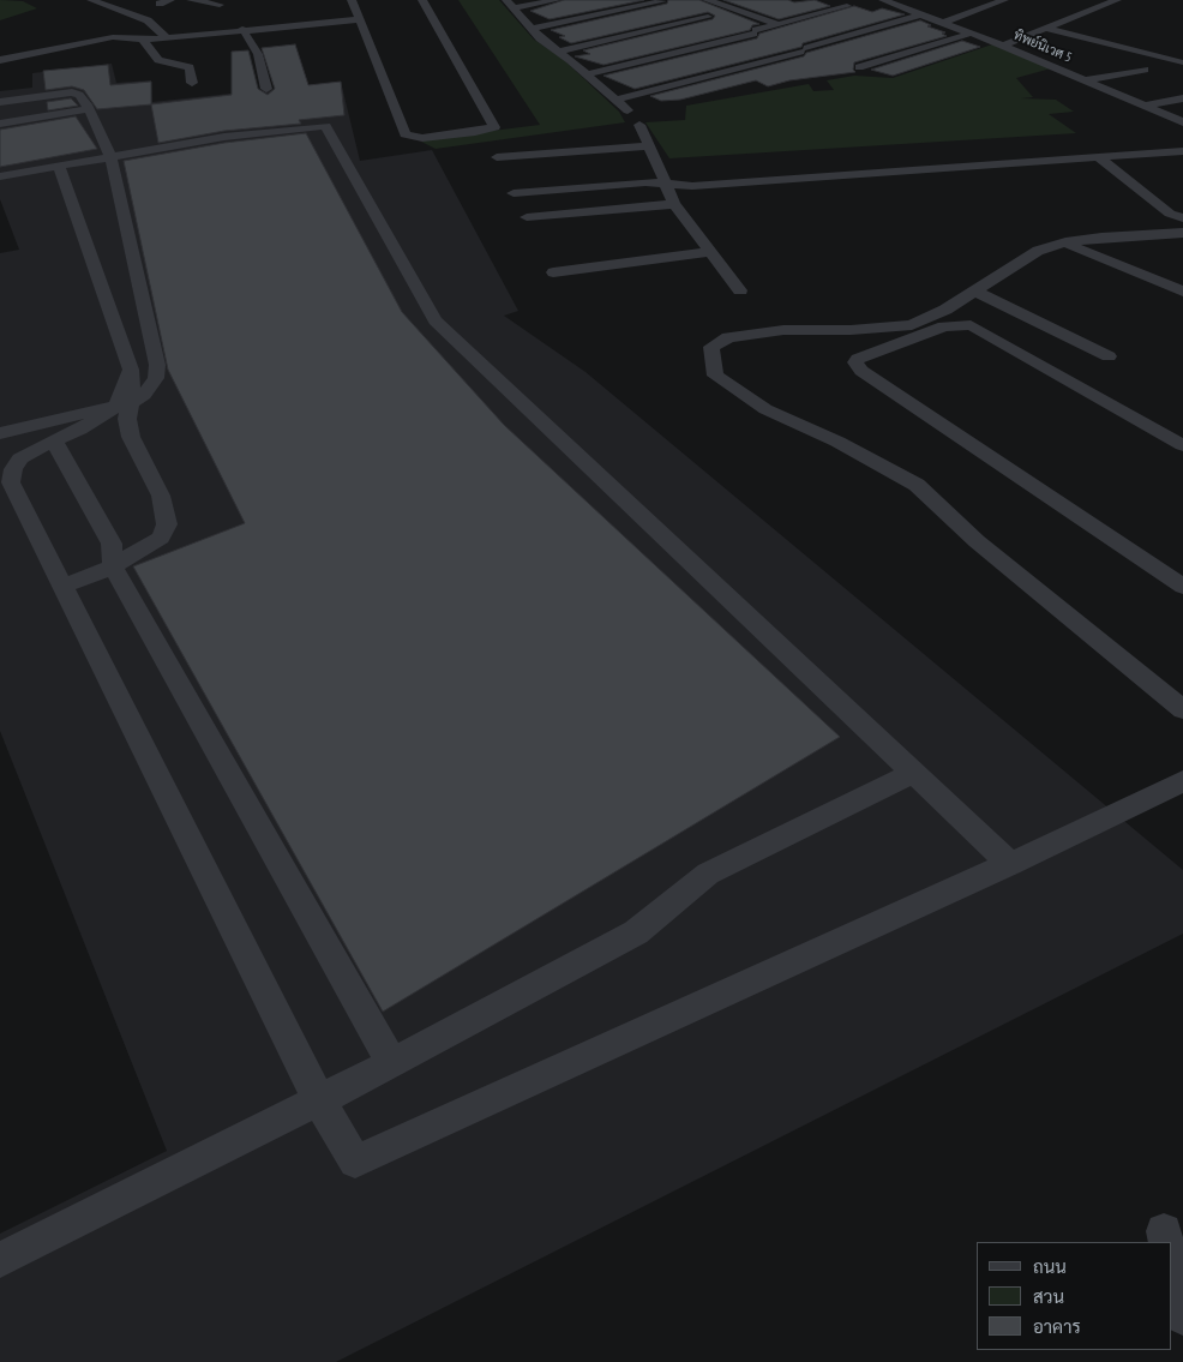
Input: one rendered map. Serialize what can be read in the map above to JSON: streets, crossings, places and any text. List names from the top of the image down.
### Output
{
  "streets": {
    "street": ["ทิพย์นิเวศ 5"]
  },
  "legend": ["ถนน", "สวน", "อาคาร"]
}
